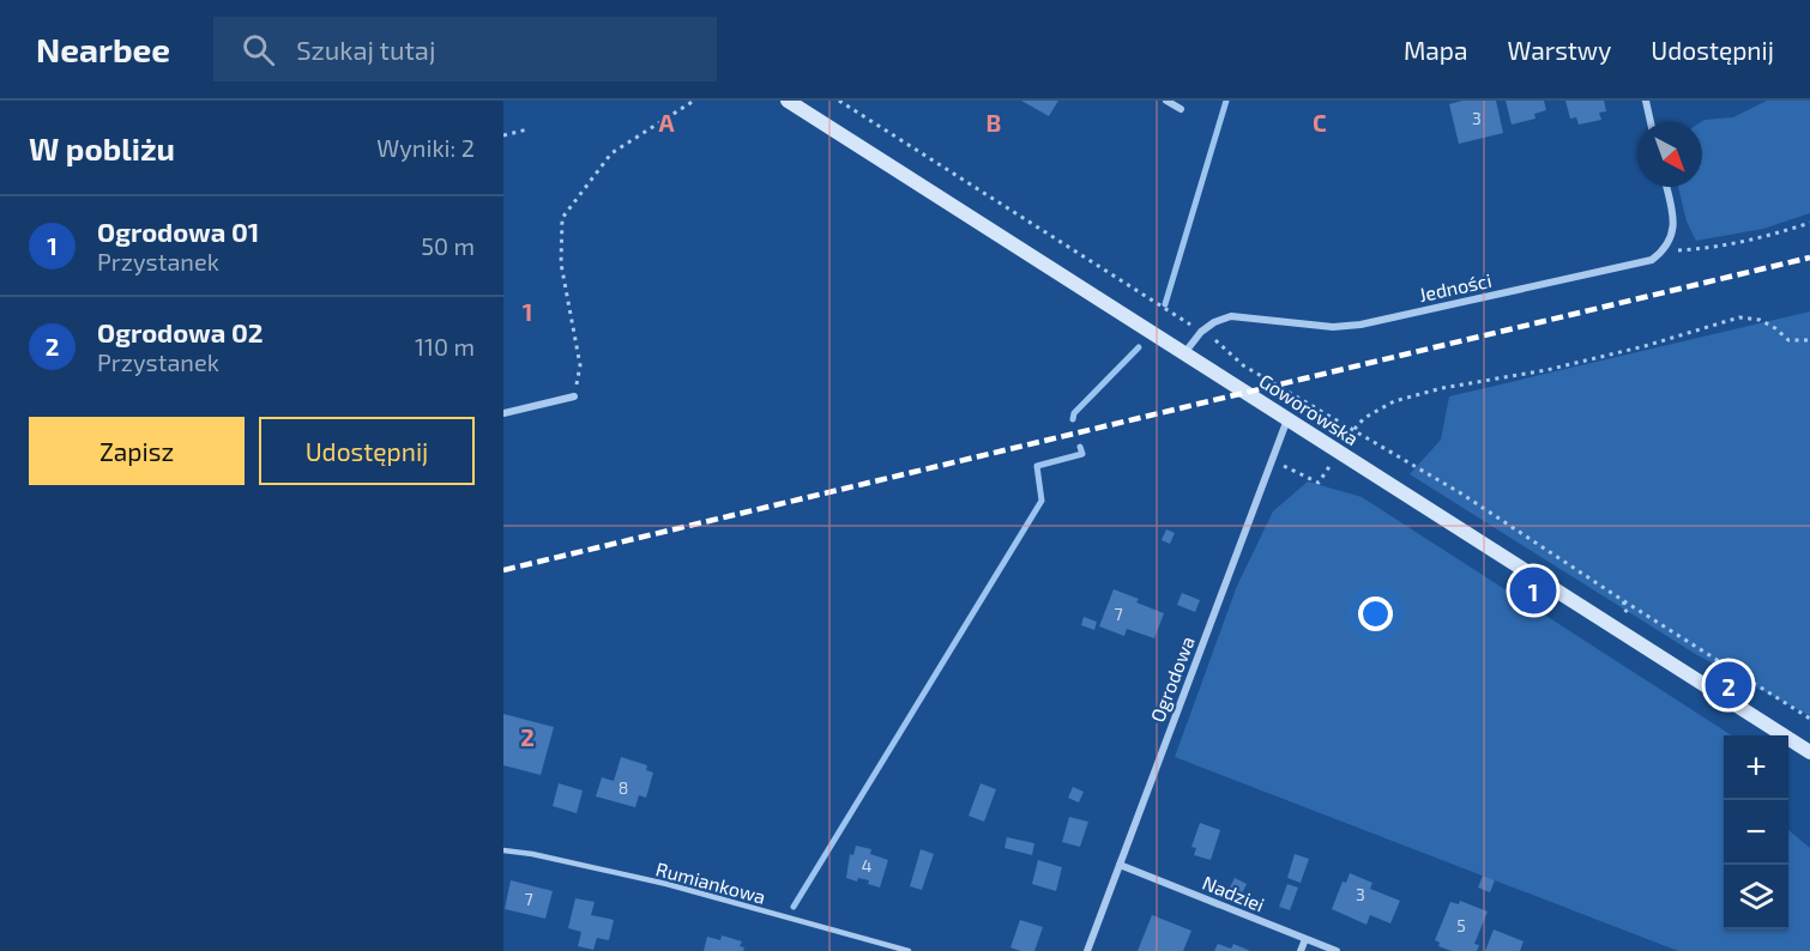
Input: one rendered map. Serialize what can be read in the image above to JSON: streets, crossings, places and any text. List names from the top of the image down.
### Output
{
  "streets": {
    "main road": ["Goworowska"],
    "street": ["Jedności", "Ogrodowa", "Nadziei"],
    "lane": ["Rumiankowa"]
  },
  "crossings": [
    ["Jedności", "Goworowska"],
    ["Goworowska", "Ogrodowa"],
    ["Ogrodowa", "Nadziei"]
  ],
  "house_numbers": [
    "3",
    "7",
    "8",
    "4",
    "3",
    "7",
    "5"
  ],
  "north": "bottom right",
  "page": {
    "header": "Nearbee",
    "search": "Szukaj tutaj",
    "nav": ["Mapa", "Warstwy", "Udostępnij"],
    "heading": ["W pobliżu", "Wyniki: 2"],
    "list": [
      {
        "mark": "1",
        "name": "Ogrodowa 01",
        "note": "Przystanek",
        "value": "50 m"
      },
      {
        "mark": "2",
        "name": "Ogrodowa 02",
        "note": "Przystanek",
        "value": "110 m"
      }
    ],
    "buttons": ["Zapisz", "Udostępnij"],
    "pins": ["1", "2"],
    "map_buttons": ["+", "−"]
  },
  "grid": {
    "columns": ["A", "B", "C"],
    "rows": ["1", "2"]
  }
}
